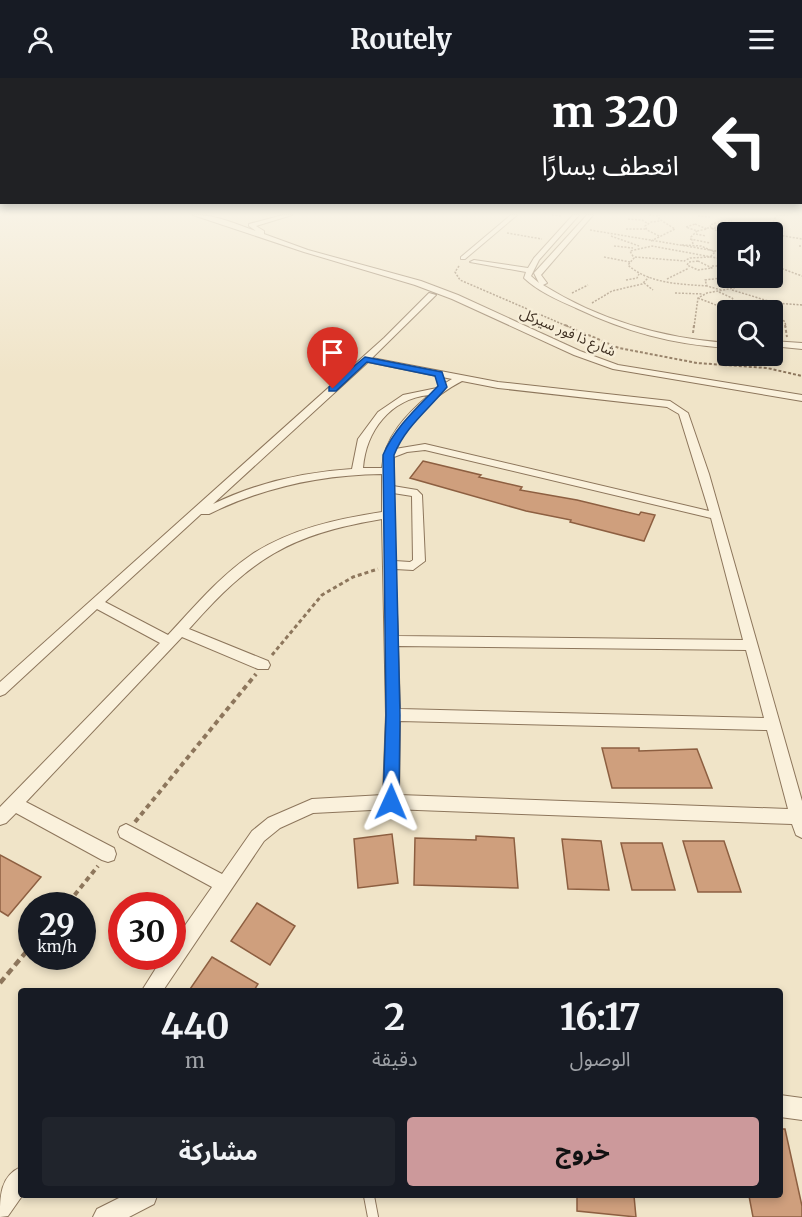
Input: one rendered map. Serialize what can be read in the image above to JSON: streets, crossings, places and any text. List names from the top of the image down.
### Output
{
  "streets": {
    "street": ["شارع ذا فور سيركل"]
  },
  "page": {
    "header": "Routely",
    "turn": ["320 m", "انعطف يسارًا"],
    "speed": "29 km/h",
    "limit": "30",
    "eta": [
      "16:17",
      "الوصول",
      "2",
      "دقيقة",
      "440",
      "m"
    ],
    "buttons": ["خروج", "مشاركة"]
  }
}
